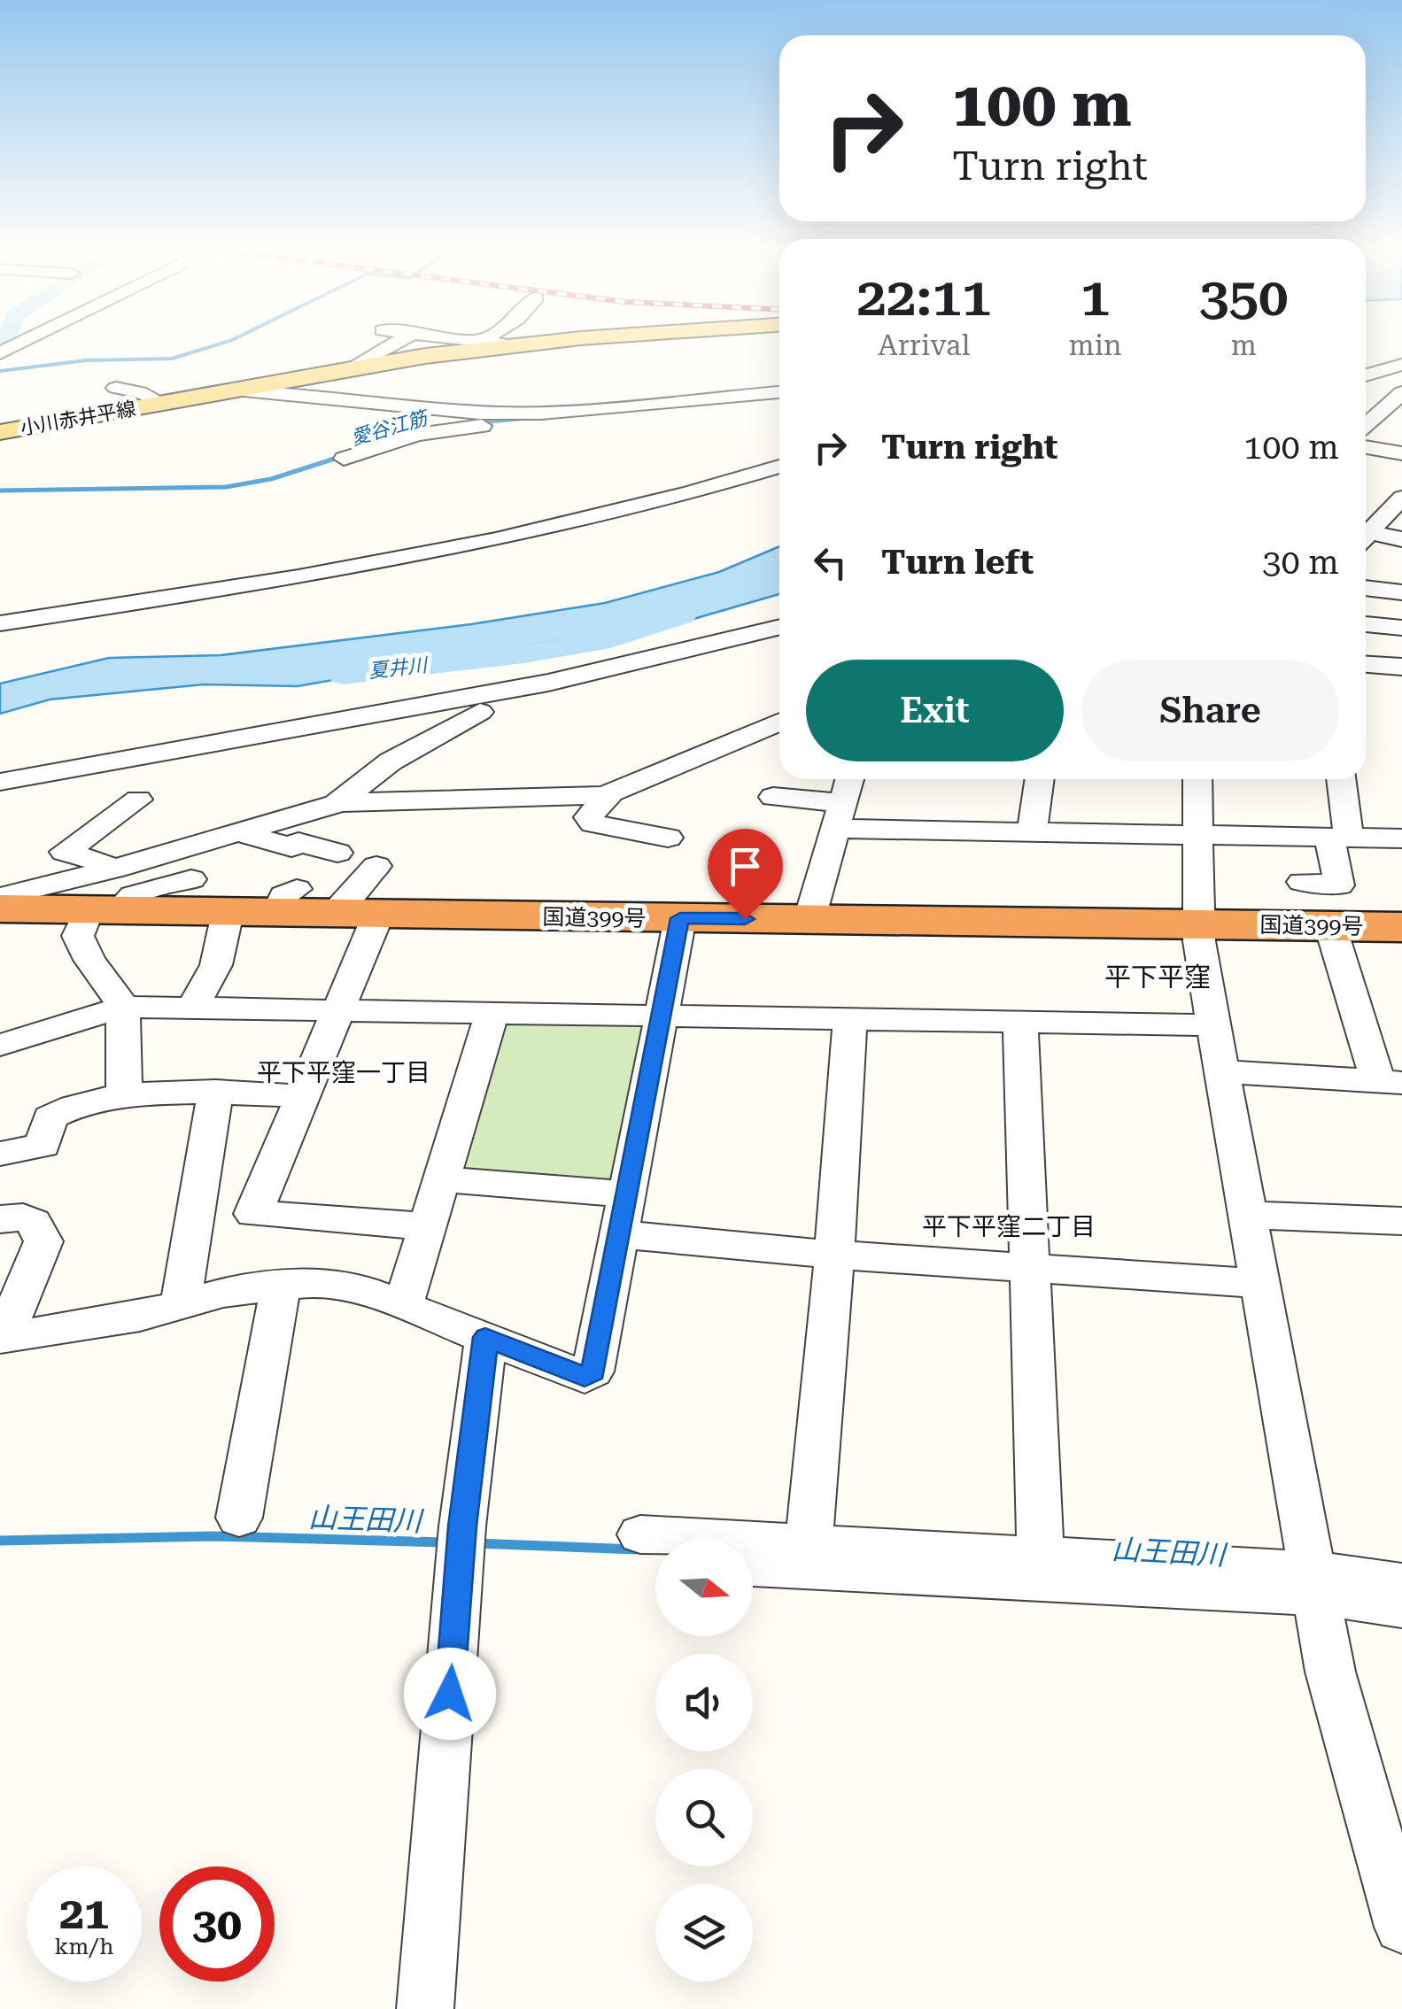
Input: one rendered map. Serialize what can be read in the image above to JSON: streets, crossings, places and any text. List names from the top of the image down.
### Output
{
  "streets": {
    "highway": ["国道399号"],
    "main road": ["小川赤井平線"]
  },
  "districts": ["平下平窪", "平下平窪一丁目", "平下平窪二丁目"],
  "water": ["愛谷江筋", "夏井川", "山王田川"],
  "north": "right",
  "page": {
    "turn": ["100 m", "Turn right"],
    "eta": [
      "22:11",
      "Arrival",
      "1",
      "min",
      "350",
      "m"
    ],
    "list": [
      {
        "name": "Turn right",
        "value": "100 m"
      },
      {
        "name": "Turn left",
        "value": "30 m"
      }
    ],
    "buttons": ["Exit", "Share"],
    "speed": "21 km/h",
    "limit": "30"
  }
}
